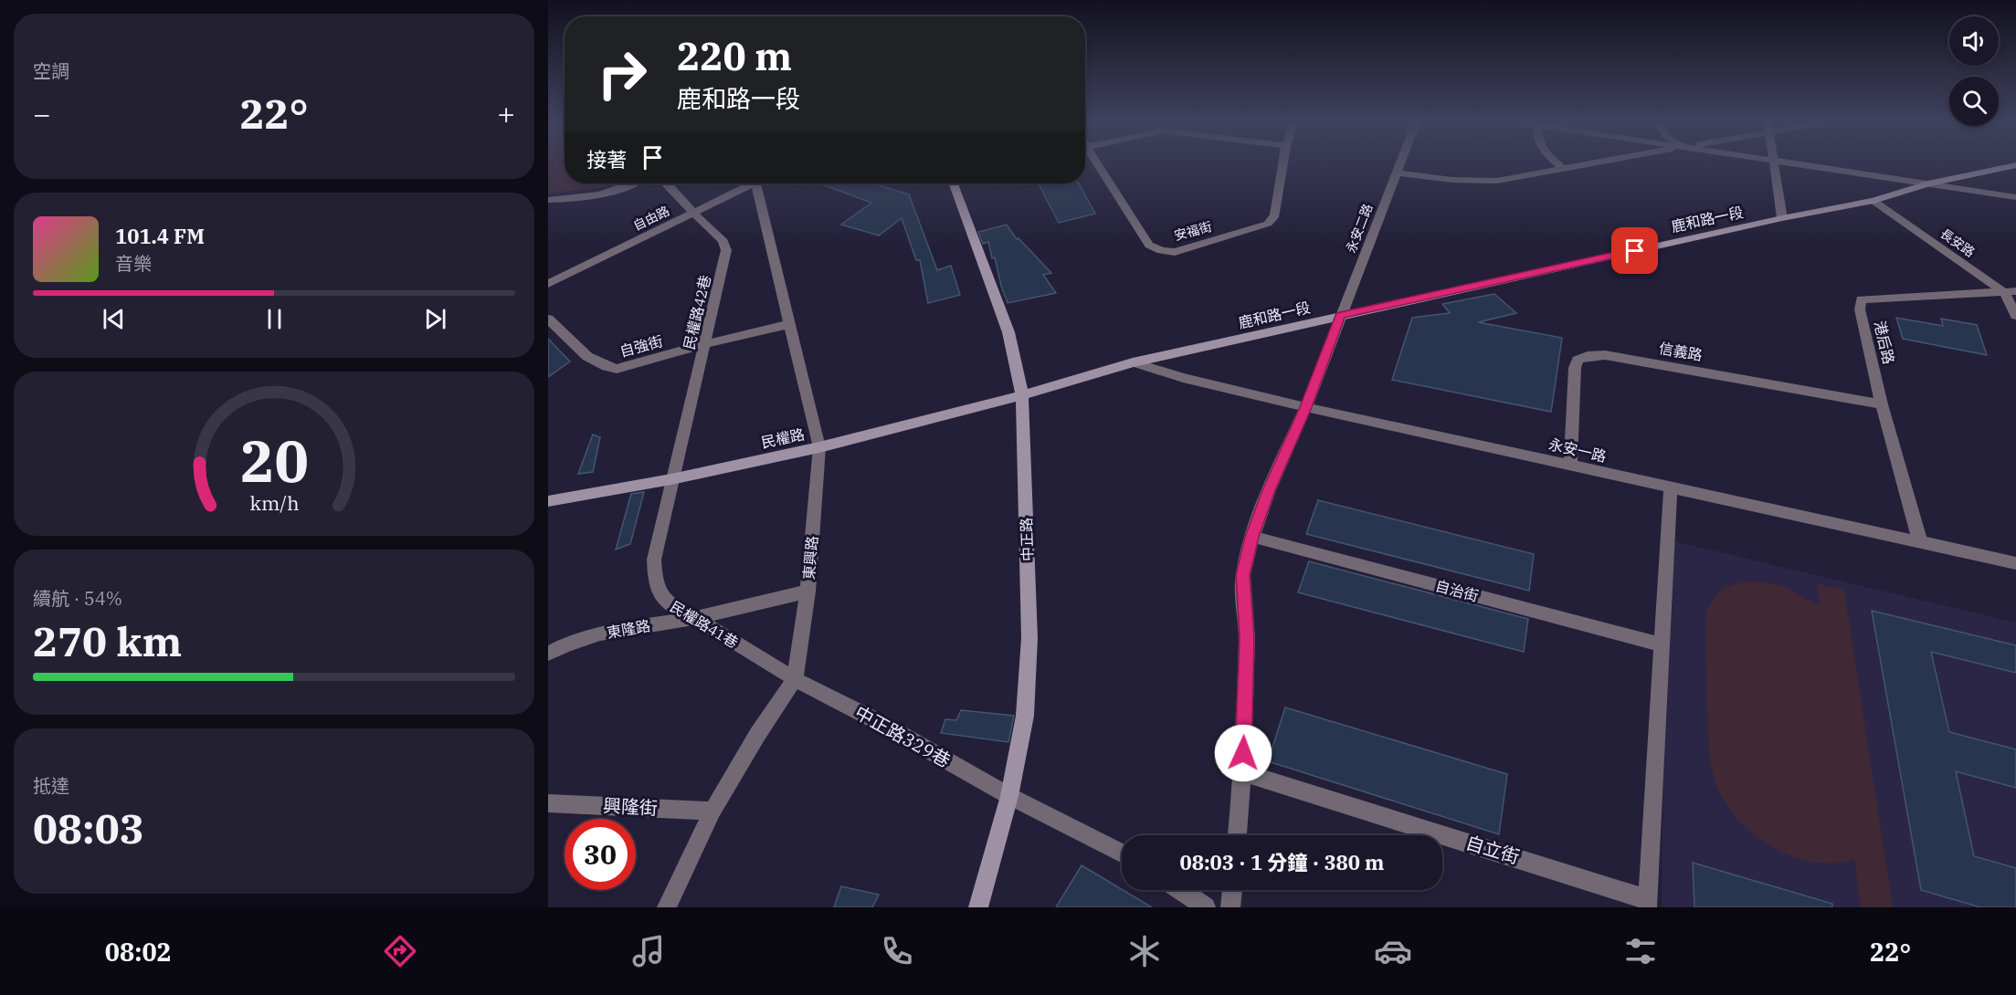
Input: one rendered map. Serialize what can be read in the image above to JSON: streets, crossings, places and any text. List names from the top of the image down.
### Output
{
  "streets": {
    "main road": ["鹿和路一段", "民權路", "中正路"],
    "street": [
      "自由路",
      "永安二路",
      "安福街",
      "長安路",
      "民權路42巷",
      "港后路",
      "自強街",
      "信義路",
      "永安一路",
      "東興路",
      "自治街",
      "民權路41巷",
      "東隆路",
      "中正路329巷",
      "興隆街",
      "自立街"
    ]
  },
  "crossings": [
    ["自由路", "民權路42巷"],
    ["鹿和路一段", "永安二路"],
    ["鹿和路一段", "長安路"],
    ["鹿和路一段", "民權路"],
    ["鹿和路一段", "永安一路"],
    ["鹿和路一段", "中正路"],
    ["永安二路", "永安一路"],
    ["永安二路", "自治街"],
    ["永安二路", "自立街"],
    ["長安路", "港后路"],
    ["民權路42巷", "自強街"],
    ["民權路42巷", "民權路"],
    ["民權路42巷", "民權路41巷"],
    ["港后路", "信義路"],
    ["港后路", "永安一路"],
    ["自強街", "東興路"],
    ["信義路", "永安一路"],
    ["民權路", "中正路"],
    ["民權路", "東興路"],
    ["民權路", "民權路41巷"],
    ["中正路", "中正路329巷"],
    ["東興路", "民權路41巷"],
    ["東興路", "東隆路"],
    ["東興路", "中正路329巷"],
    ["東興路", "興隆街"],
    ["民權路41巷", "東隆路"],
    ["民權路41巷", "中正路329巷"]
  ],
  "page": {
    "tile": [
      "空調",
      ["續航 · 54%", "270 km"],
      ["抵達", "08:03"]
    ],
    "turn": ["220 m", "鹿和路一段"],
    "heat": ["−", "22°", "+"],
    "then": "接著",
    "song": ["101.4 FM", "音樂"],
    "limit": "30",
    "trip": "08:03 · 1 分鐘 · 380 m",
    "tabs": ["08:02", "22°"],
    "gauge": ["20", "km/h"]
  }
}
